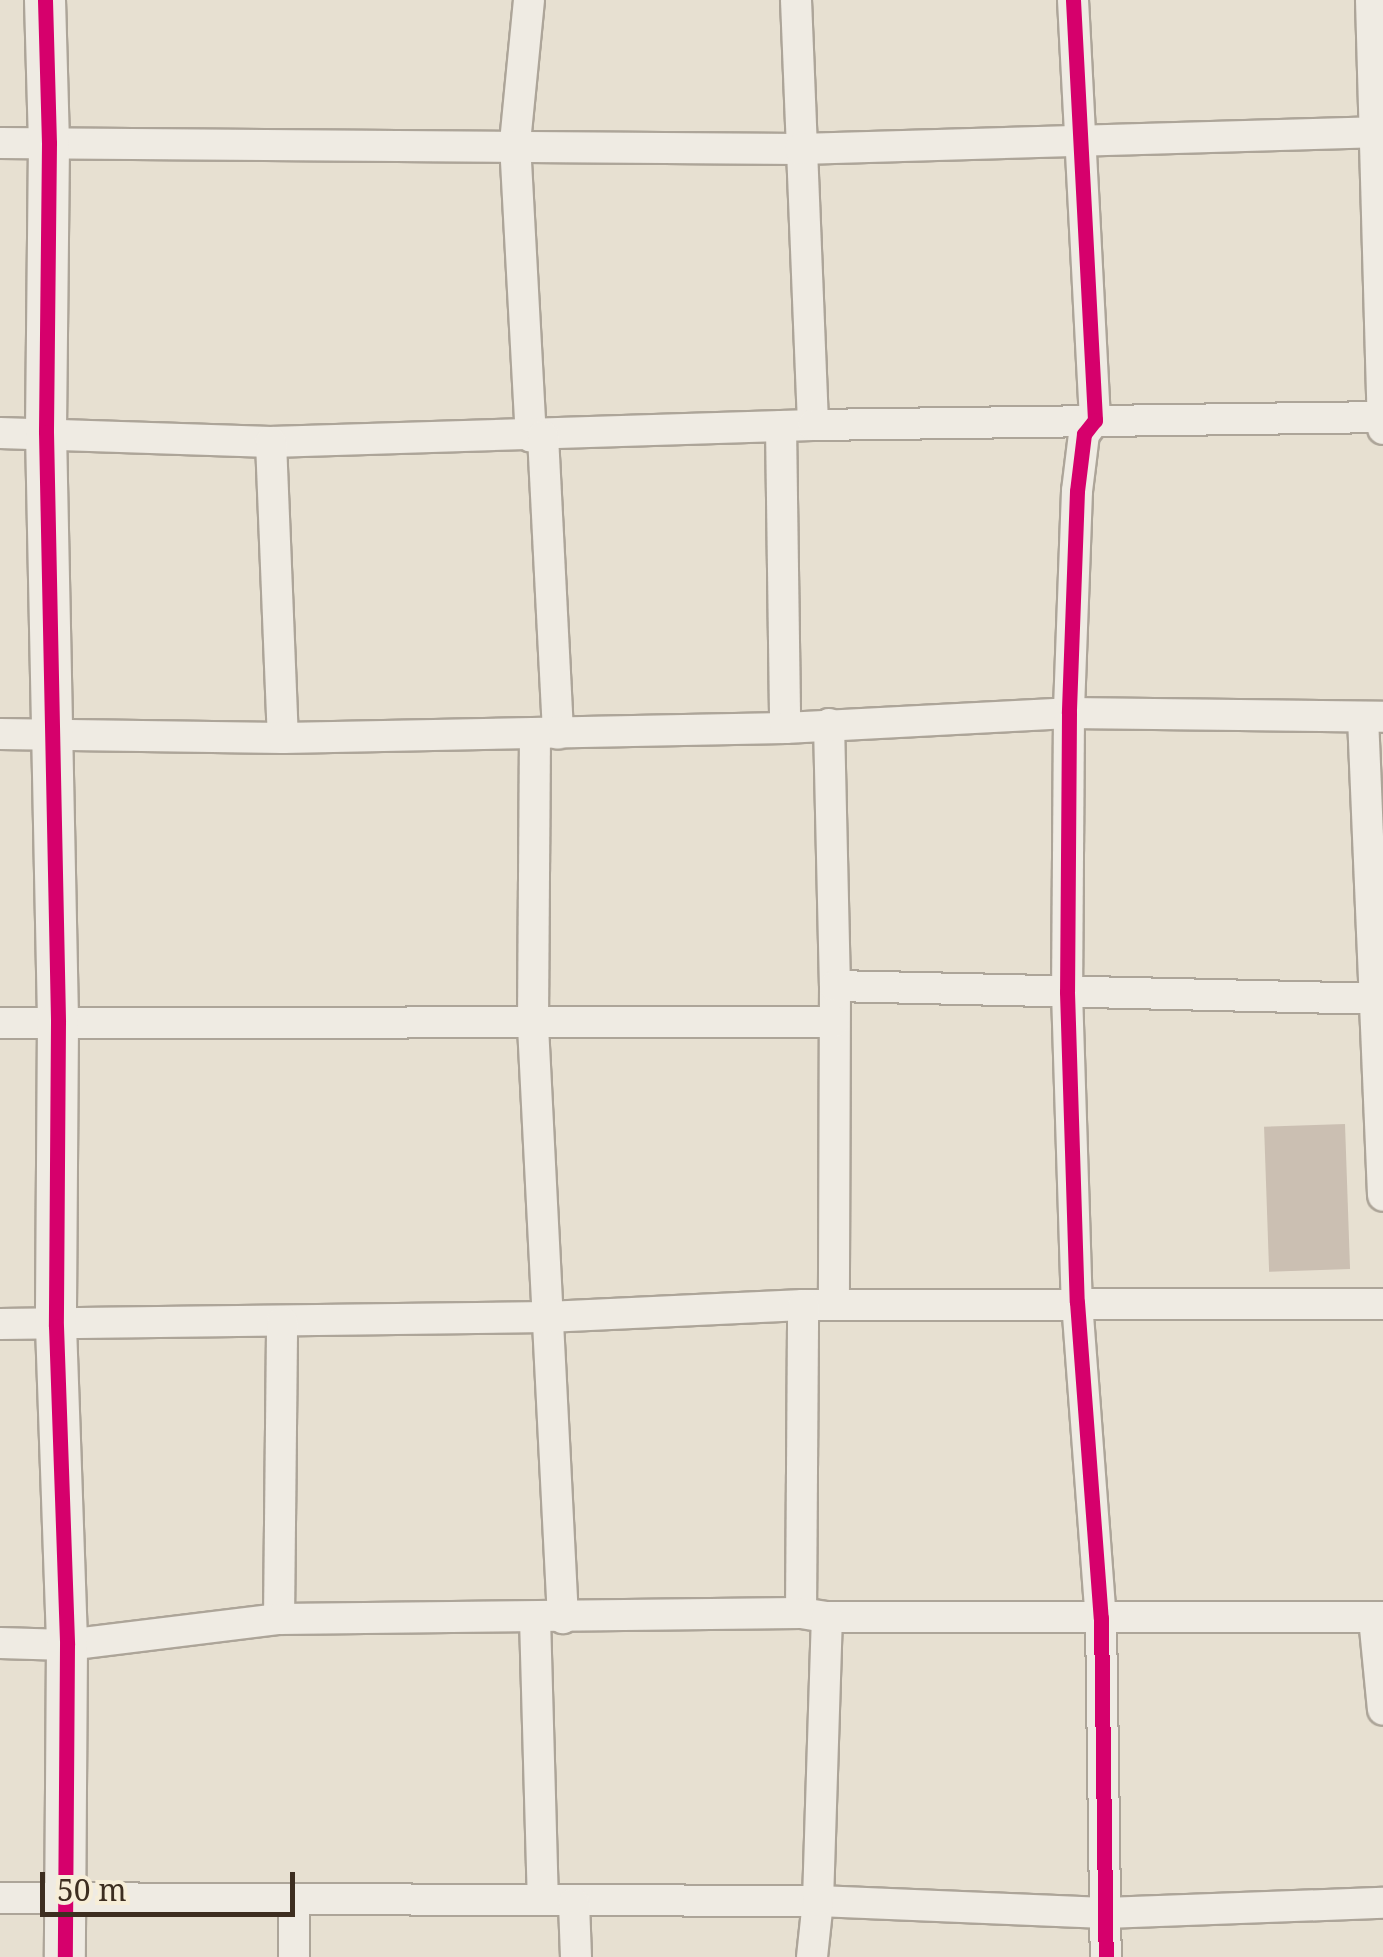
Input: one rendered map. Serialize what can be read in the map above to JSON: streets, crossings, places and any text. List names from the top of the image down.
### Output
{
  "scale_bar": "50 m"
}
